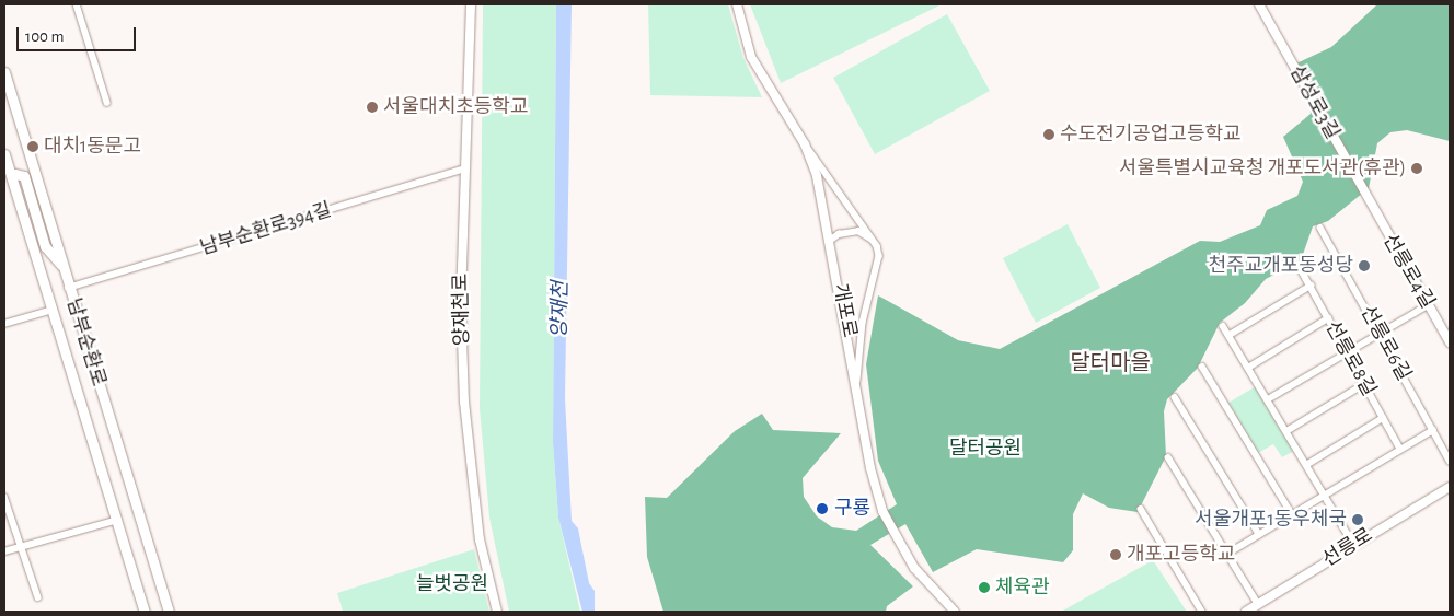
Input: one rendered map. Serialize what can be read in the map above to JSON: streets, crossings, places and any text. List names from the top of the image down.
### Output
{
  "streets": {
    "main road": ["남부순환로"],
    "street": [
      "삼성로3길",
      "남부순환로394길",
      "선릉로4길",
      "양재천로",
      "개포로",
      "선릉로6길",
      "선릉로8길",
      "선릉로"
    ]
  },
  "crossings": [
    ["삼성로3길", "선릉로4길"],
    ["남부순환로394길", "양재천로"],
    ["남부순환로394길", "남부순환로"]
  ],
  "districts": ["달터마을"],
  "water": ["양재천"],
  "parks": ["달터공원", "늘벗공원"],
  "places": [
    "서울대치초등학교",
    "수도전기공업고등학교",
    "대치1동문고",
    "서울특별시교육청 개포도서관(휴관)",
    "천주교개포동성당",
    "구룡",
    "서울개포1동우체국",
    "개포고등학교",
    "체육관"
  ],
  "scale_bar": "100 m"
}
